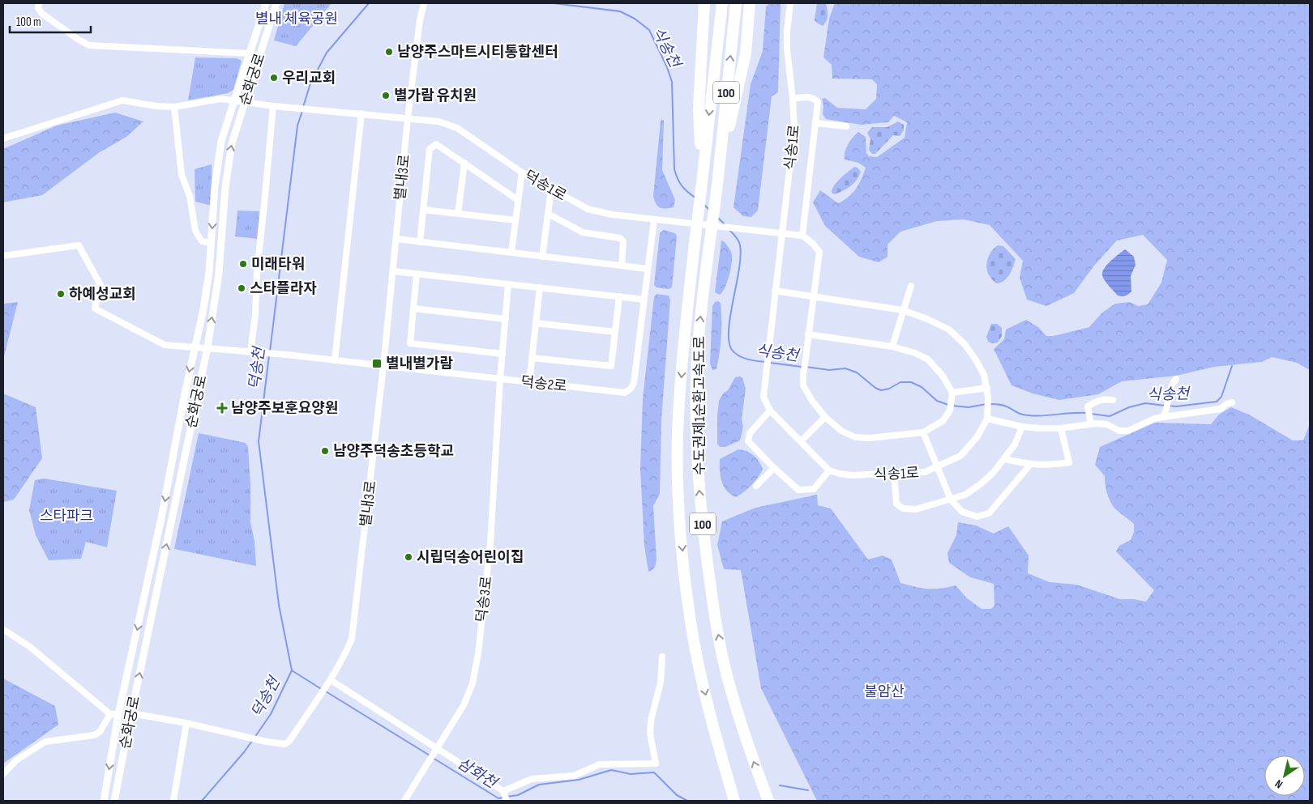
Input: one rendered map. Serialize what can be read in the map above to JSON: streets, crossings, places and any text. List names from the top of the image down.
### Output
{
  "streets": {
    "highway": ["100", "수도권제1순환고속도로"],
    "street": [
      "순화궁로",
      "식송1로",
      "별내3로",
      "덕송1로",
      "덕송2로",
      "덕송3로"
    ]
  },
  "crossings": [
    ["순화궁로", "별내3로"],
    ["식송1로", "덕송1로"],
    ["별내3로", "덕송1로"],
    ["별내3로", "덕송2로"],
    ["덕송1로", "덕송2로"],
    ["덕송2로", "덕송3로"]
  ],
  "water": ["식송천", "덕송천", "삼화천"],
  "parks": ["별내 체육공원", "스타파크", "불암산"],
  "places": {
    "other": [
      "남양주스마트시티통합센터",
      "우리교회",
      "별가람 유치원",
      "미래타워",
      "스타플라자",
      "하예성교회",
      "남양주덕송초등학교",
      "시립덕송어린이집"
    ],
    "transit": ["별내별가람"],
    "health": ["남양주보훈요양원"]
  },
  "scale_bar": "100 m",
  "north": "bottom left"
}
